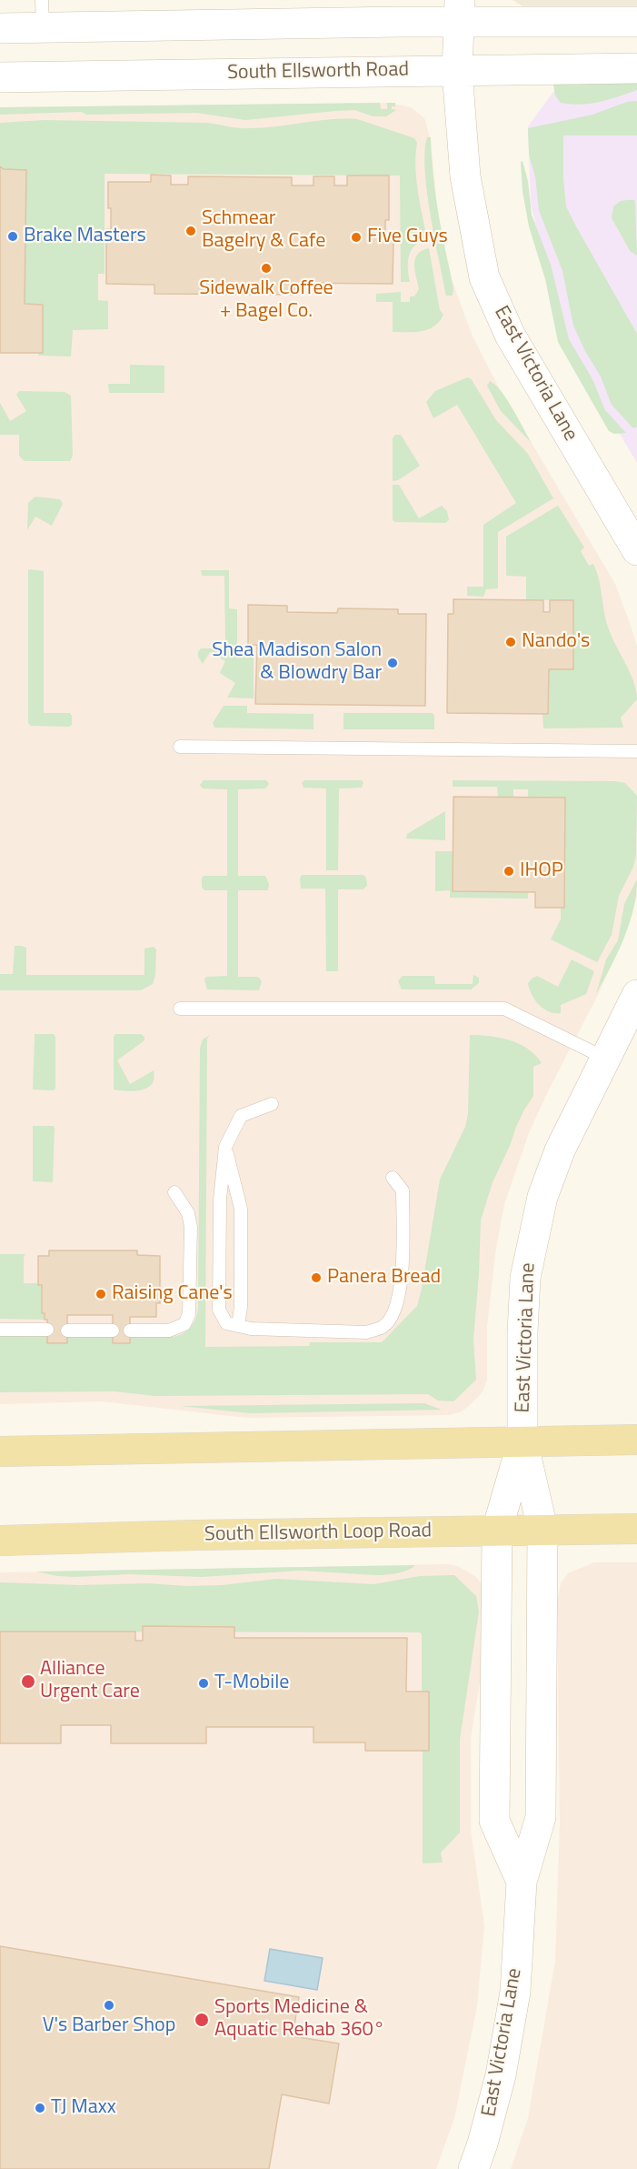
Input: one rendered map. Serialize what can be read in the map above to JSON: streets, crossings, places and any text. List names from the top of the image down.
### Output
{
  "streets": {
    "main road": ["South Ellsworth Loop Road"],
    "street": ["South Ellsworth Road", "East Victoria Lane"]
  },
  "crossings": [
    ["South Ellsworth Road", "East Victoria Lane"],
    ["East Victoria Lane", "South Ellsworth Loop Road"]
  ],
  "places": [
    "Schmear Bagelry & Cafe",
    "Brake Masters",
    "Five Guys",
    "Sidewalk Coffee + Bagel Co.",
    "Nando's",
    "Shea Madison Salon & Blowdry Bar",
    "IHOP",
    "Panera Bread",
    "Raising Cane's",
    "Alliance Urgent Care",
    "T-Mobile",
    "V's Barber Shop",
    "Sports Medicine & Aquatic Rehab 360°",
    "TJ Maxx"
  ]
}
